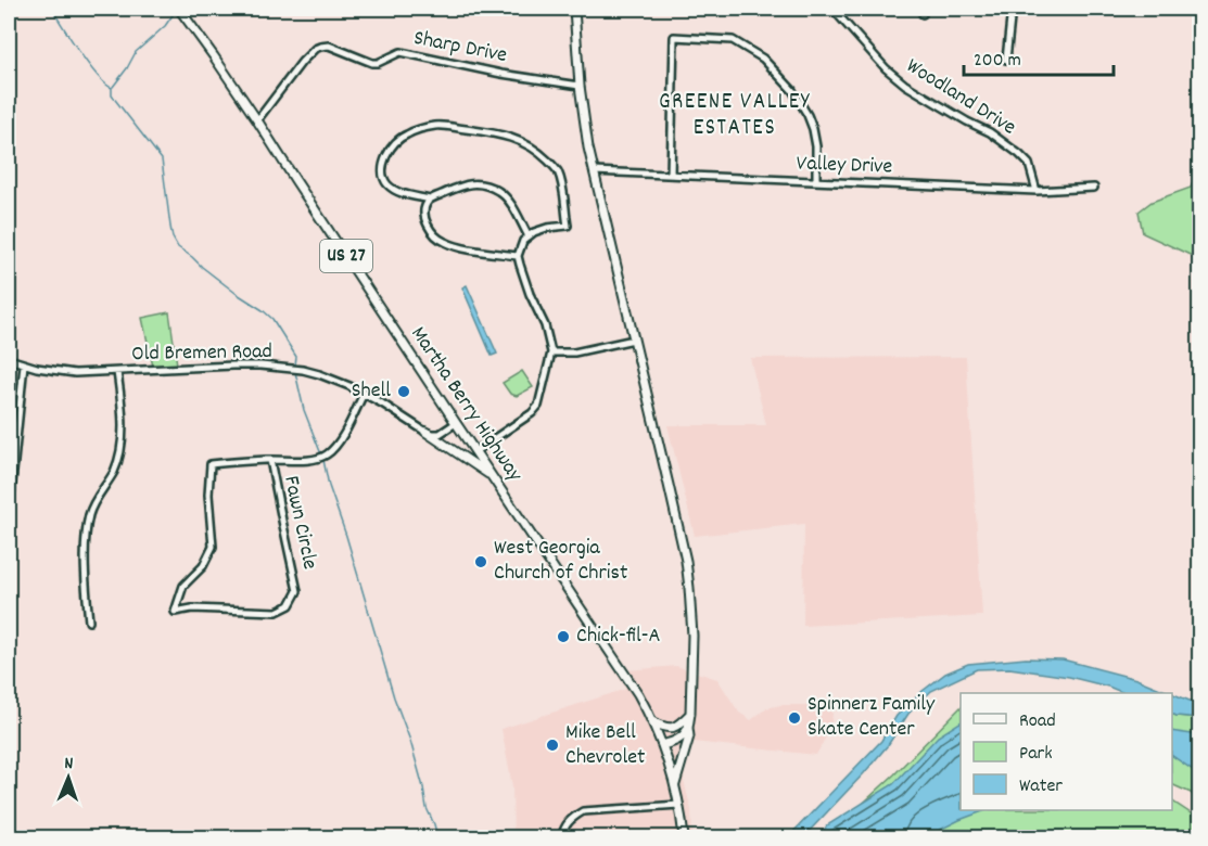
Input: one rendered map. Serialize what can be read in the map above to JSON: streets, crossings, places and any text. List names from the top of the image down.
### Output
{
  "streets": {
    "main road": ["US 27", "Martha Berry Highway"],
    "street": [
      "Sharp Drive",
      "Woodland Drive",
      "Valley Drive",
      "Old Bremen Road",
      "Fawn Circle"
    ]
  },
  "crossings": [
    ["Sharp Drive", "Martha Berry Highway"],
    ["Woodland Drive", "Valley Drive"],
    ["Old Bremen Road", "Fawn Circle"]
  ],
  "districts": ["GREENE VALLEY ESTATES"],
  "places": [
    "Shell",
    "West Georgia Church of Christ",
    "Chick-fil-A",
    "Spinnerz Family Skate Center",
    "Mike Bell Chevrolet"
  ],
  "legend": ["Road", "Park", "Water"],
  "scale_bar": "200 m",
  "north": "top"
}
